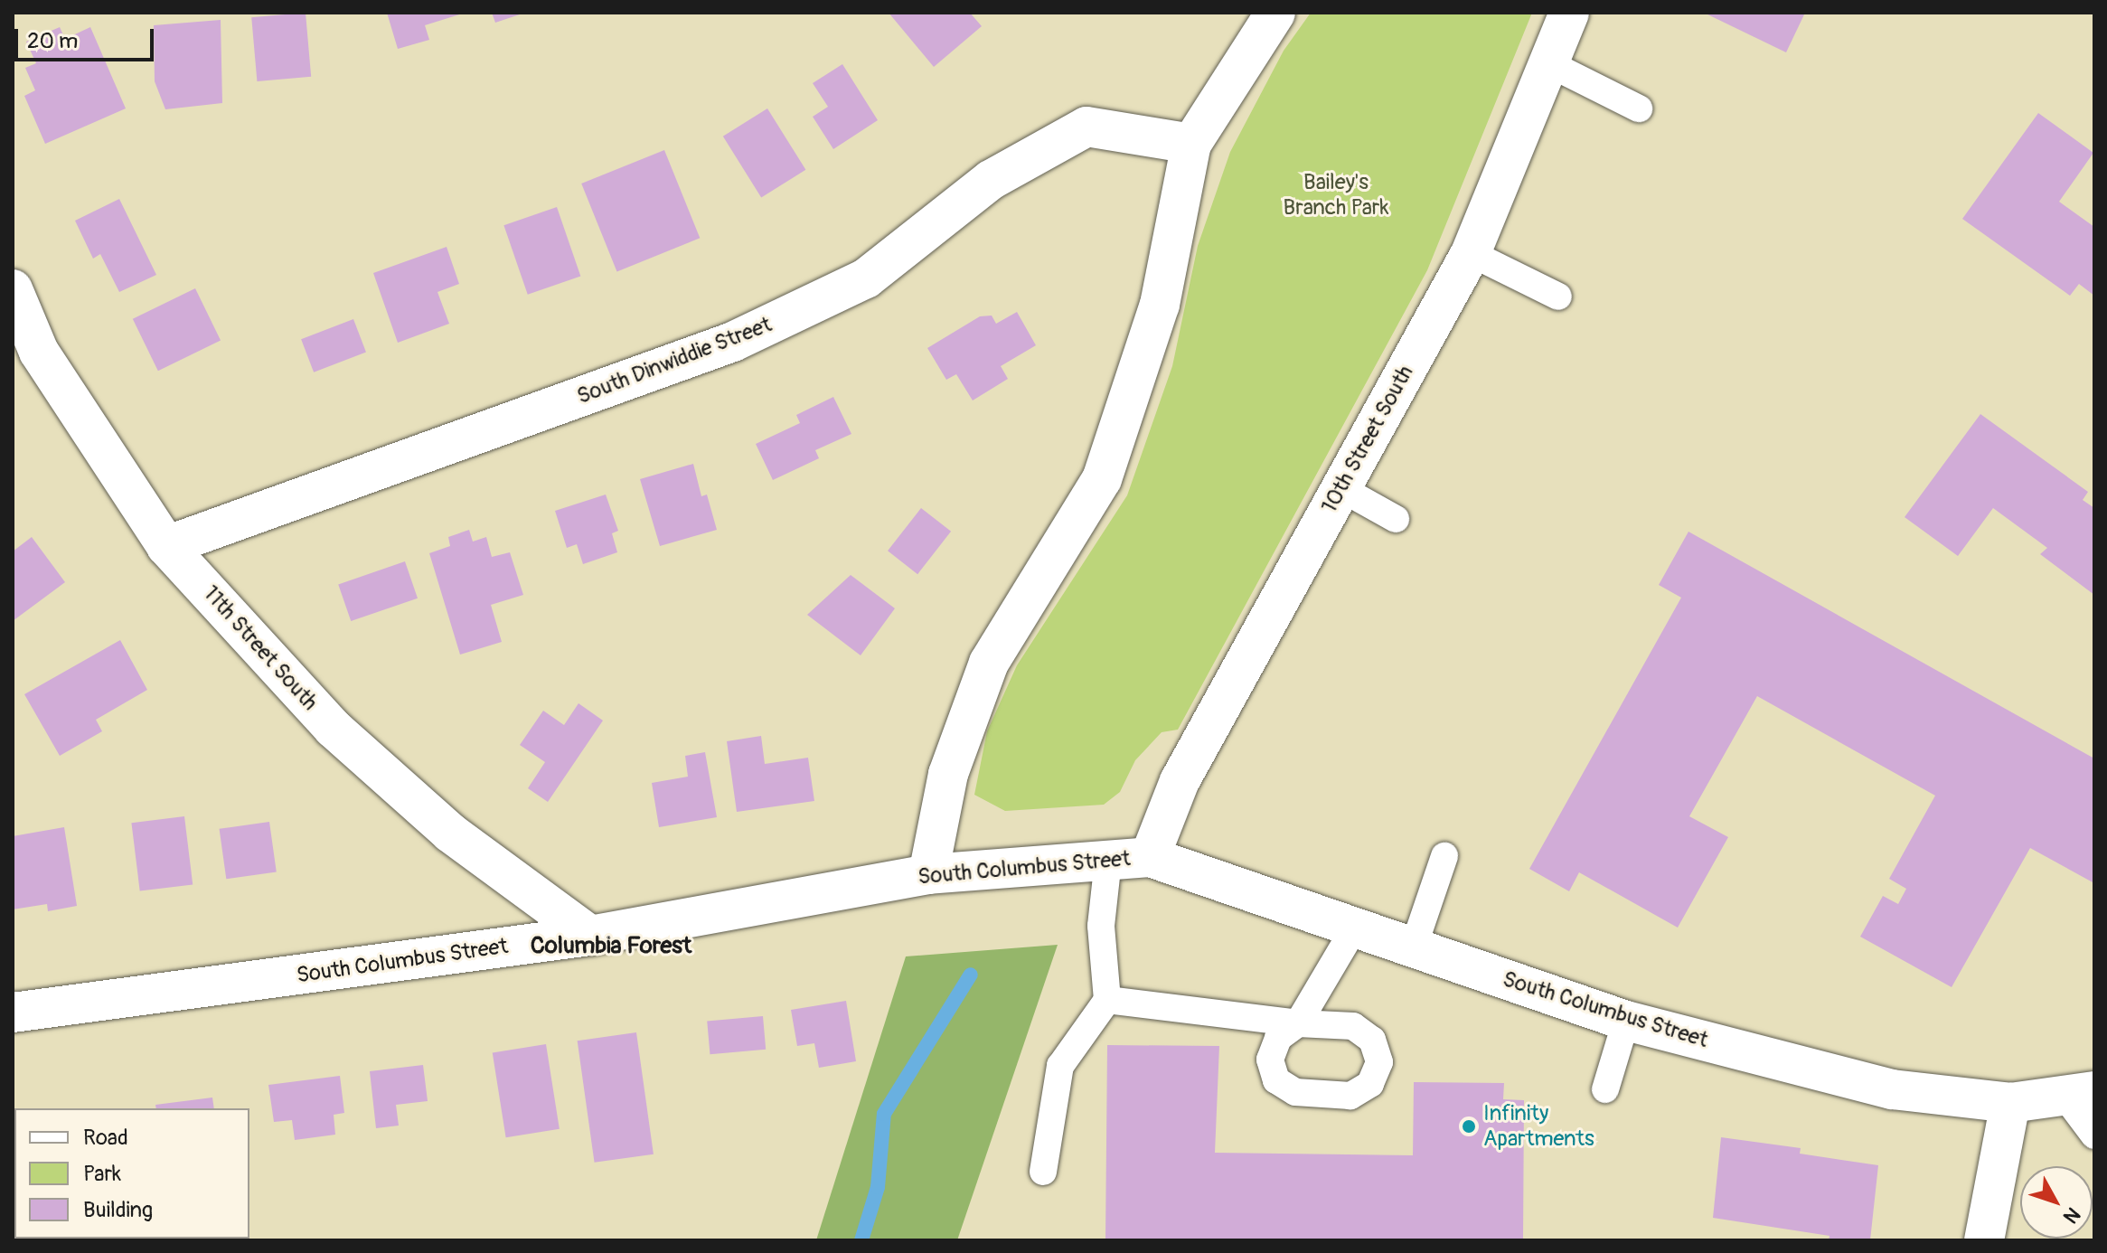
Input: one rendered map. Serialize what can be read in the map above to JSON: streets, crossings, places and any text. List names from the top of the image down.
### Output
{
  "streets": {
    "street": [
      "South Dinwiddie Street",
      "10th Street South",
      "11th Street South",
      "South Columbus Street"
    ]
  },
  "crossings": [
    ["South Dinwiddie Street", "11th Street South"],
    ["10th Street South", "South Columbus Street"],
    ["11th Street South", "South Columbus Street"]
  ],
  "districts": ["Columbia Forest"],
  "parks": ["Bailey's Branch Park"],
  "places": ["Infinity Apartments"],
  "legend": ["Road", "Park", "Building"],
  "scale_bar": "20 m",
  "north": "bottom right"
}
